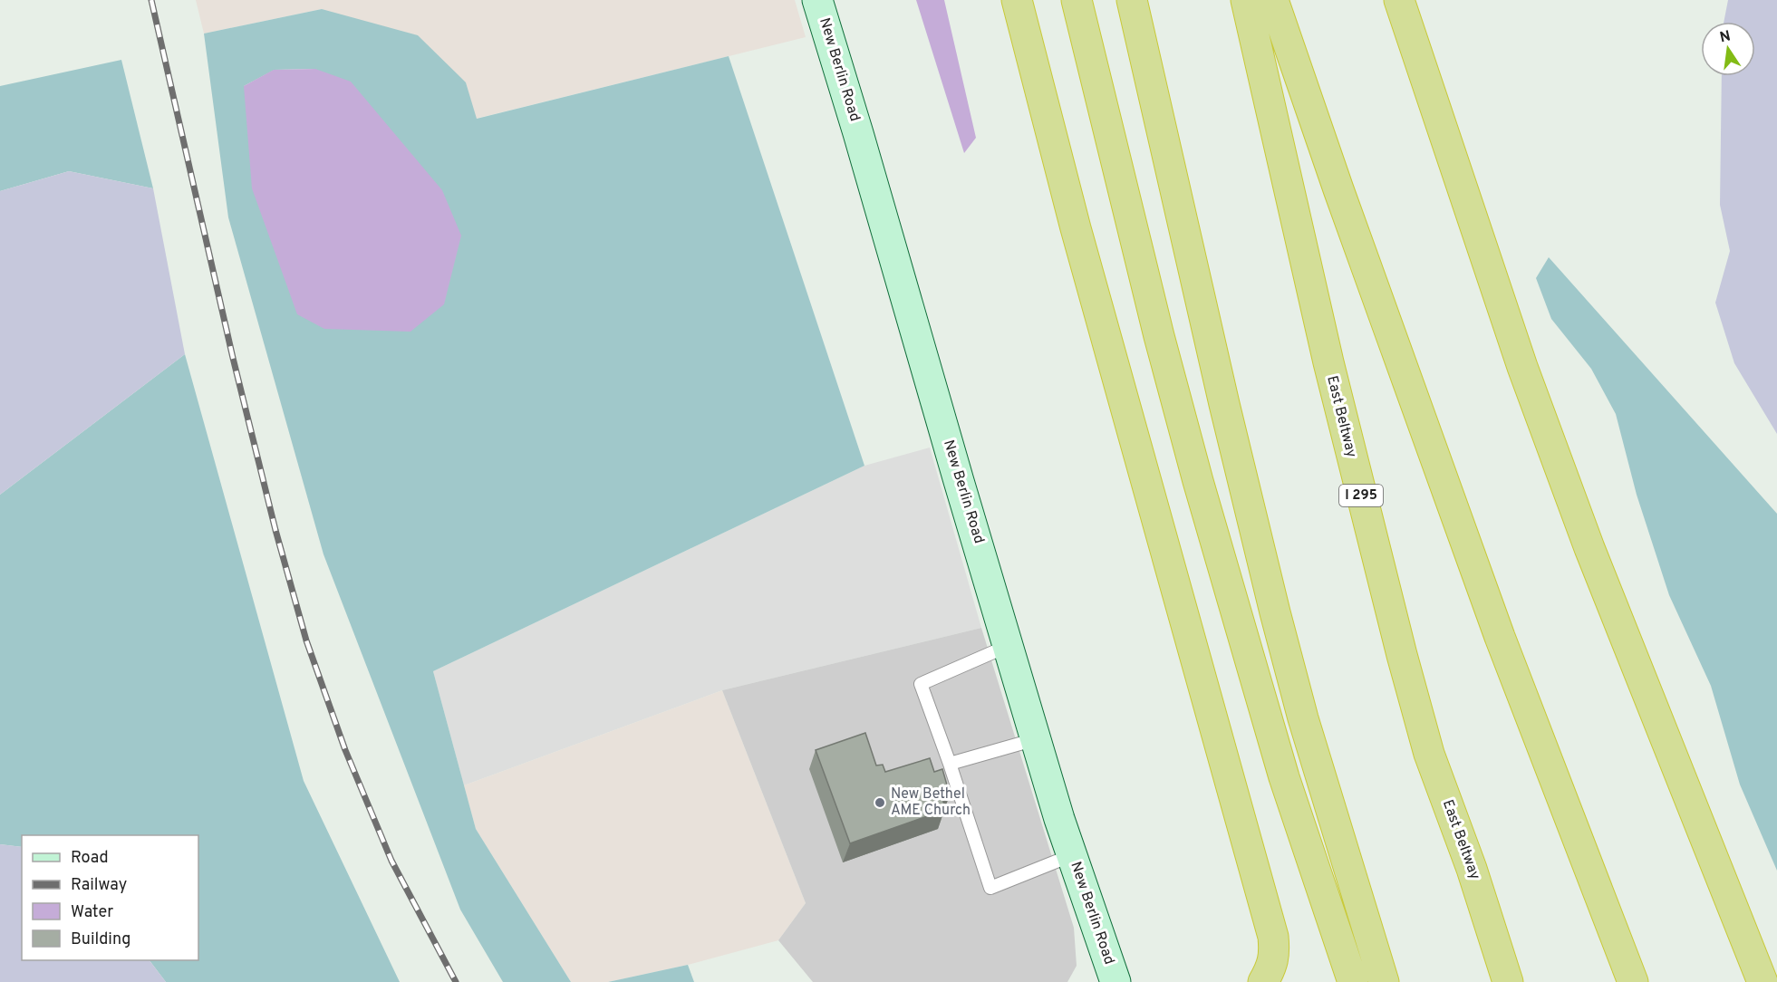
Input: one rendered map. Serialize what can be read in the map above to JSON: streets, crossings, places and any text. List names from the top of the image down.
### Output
{
  "streets": {
    "highway": ["East Beltway", "I 295"],
    "street": ["New Berlin Road"]
  },
  "places": ["New Bethel AME Church"],
  "legend": [
    "Road",
    "Railway",
    "Water",
    "Building"
  ],
  "north": "top"
}
